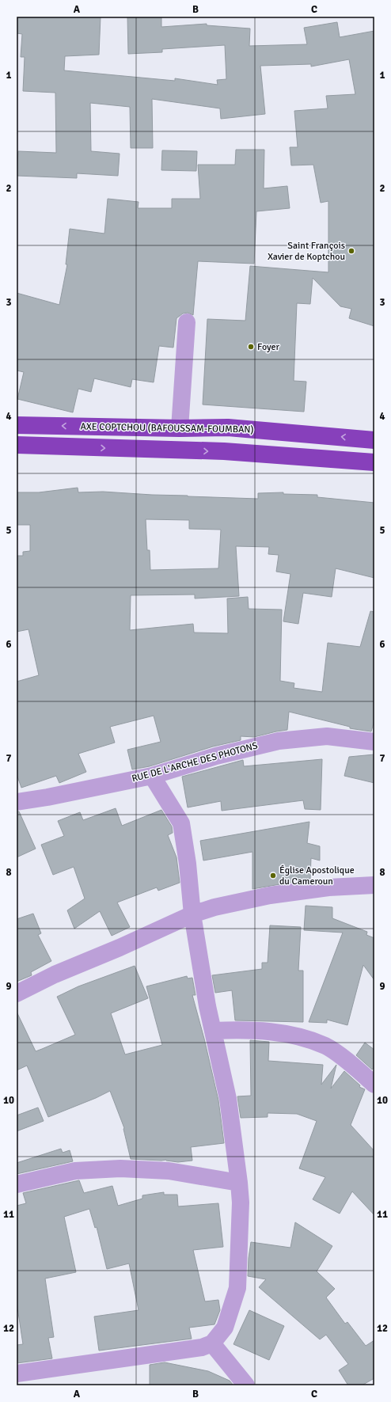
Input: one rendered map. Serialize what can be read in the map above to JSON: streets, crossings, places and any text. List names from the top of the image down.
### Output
{
  "streets": {
    "highway": ["AXE COPTCHOU (BAFOUSSAM-FOUMBAN)"],
    "street": ["RUE DE L'ARCHE DES PHOTONS"]
  },
  "places": ["Saint François Xavier de Koptchou", "Foyer", "Église Apostolique du Cameroun"],
  "grid": {
    "columns": ["A", "B", "C"],
    "rows": [
      "1",
      "2",
      "3",
      "4",
      "5",
      "6",
      "7",
      "8",
      "9",
      "10",
      "11",
      "12"
    ]
  }
}
